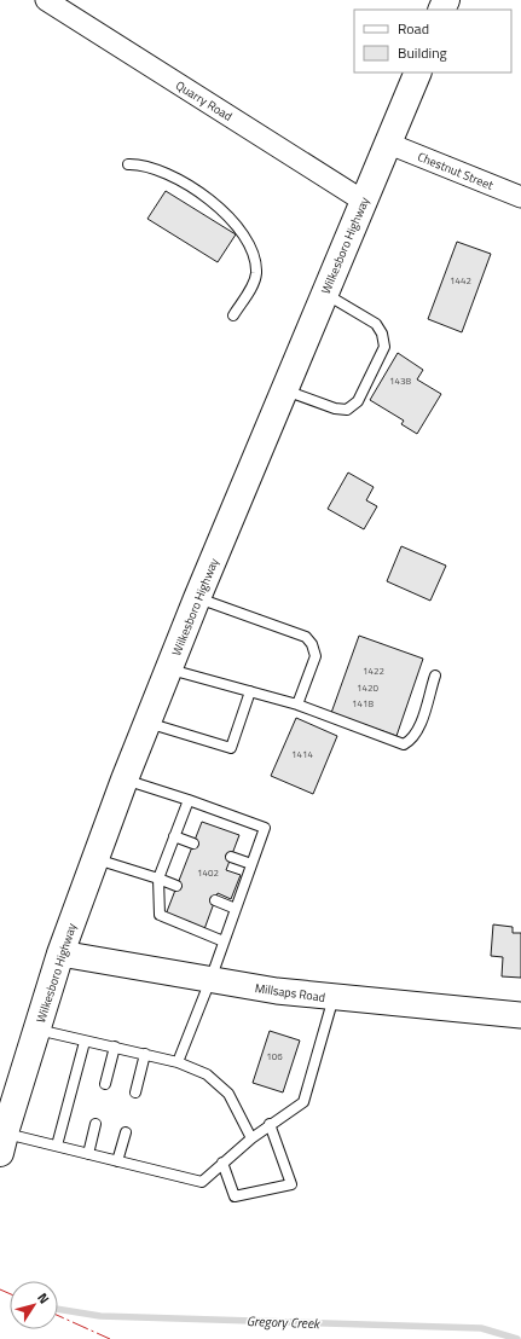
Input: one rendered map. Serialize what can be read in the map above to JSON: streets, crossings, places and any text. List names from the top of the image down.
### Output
{
  "streets": {
    "main road": ["Wilkesboro Highway"],
    "street": ["Quarry Road", "Chestnut Street", "Millsaps Road"]
  },
  "crossings": [
    ["Quarry Road", "Wilkesboro Highway"],
    ["Chestnut Street", "Wilkesboro Highway"],
    ["Wilkesboro Highway", "Millsaps Road"]
  ],
  "water": ["Gregory Creek"],
  "house_numbers": [
    "1442",
    "1438",
    "1422",
    "1420",
    "1418",
    "1414",
    "1402",
    "106"
  ],
  "legend": ["Road", "Building"],
  "north": "top right"
}
